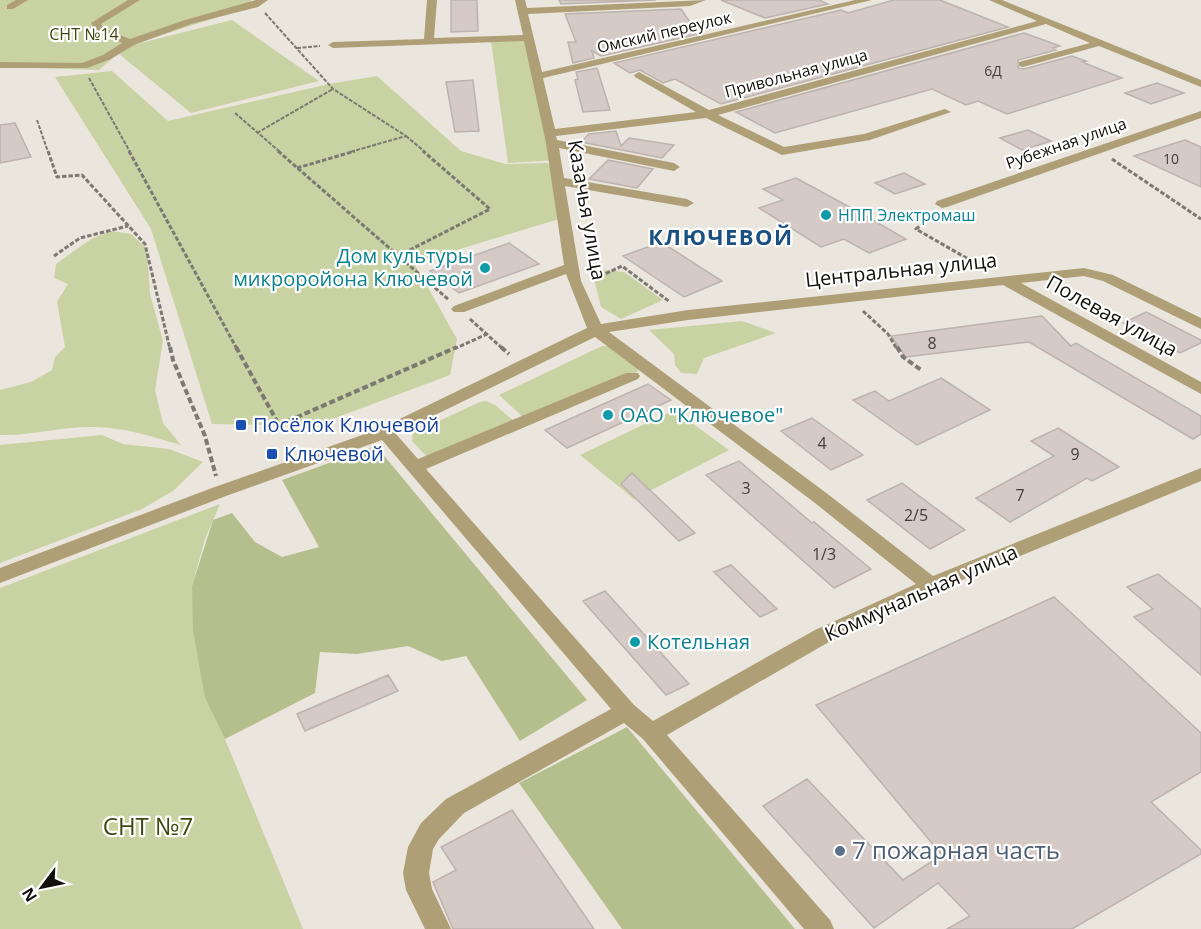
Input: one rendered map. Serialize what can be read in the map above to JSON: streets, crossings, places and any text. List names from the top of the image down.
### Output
{
  "streets": {
    "street": [
      "Омский переулок",
      "Привольная улица",
      "Рубежная улица",
      "Казачья улица",
      "Центральная улица",
      "Полевая улица",
      "Коммунальная улица"
    ]
  },
  "crossings": [
    ["Омский переулок", "Казачья улица"],
    ["Привольная улица", "Казачья улица"],
    ["Казачья улица", "Центральная улица"],
    ["Казачья улица", "Коммунальная улица"],
    ["Центральная улица", "Полевая улица"]
  ],
  "districts": ["КЛЮЧЕВОЙ"],
  "parks": ["СНТ №14", "СНТ №7"],
  "places": {
    "other": [
      "НПП Электромаш",
      "Дом культуры микроройона Ключевой",
      "ОАО \"Ключевое\"",
      "Котельная",
      "7 пожарная часть"
    ],
    "transit": ["Посёлок Ключевой", "Ключевой"]
  },
  "house_numbers": [
    "6Д",
    "10",
    "8",
    "4",
    "9",
    "3",
    "7",
    "2/5",
    "1/3"
  ],
  "north": "bottom left"
}
